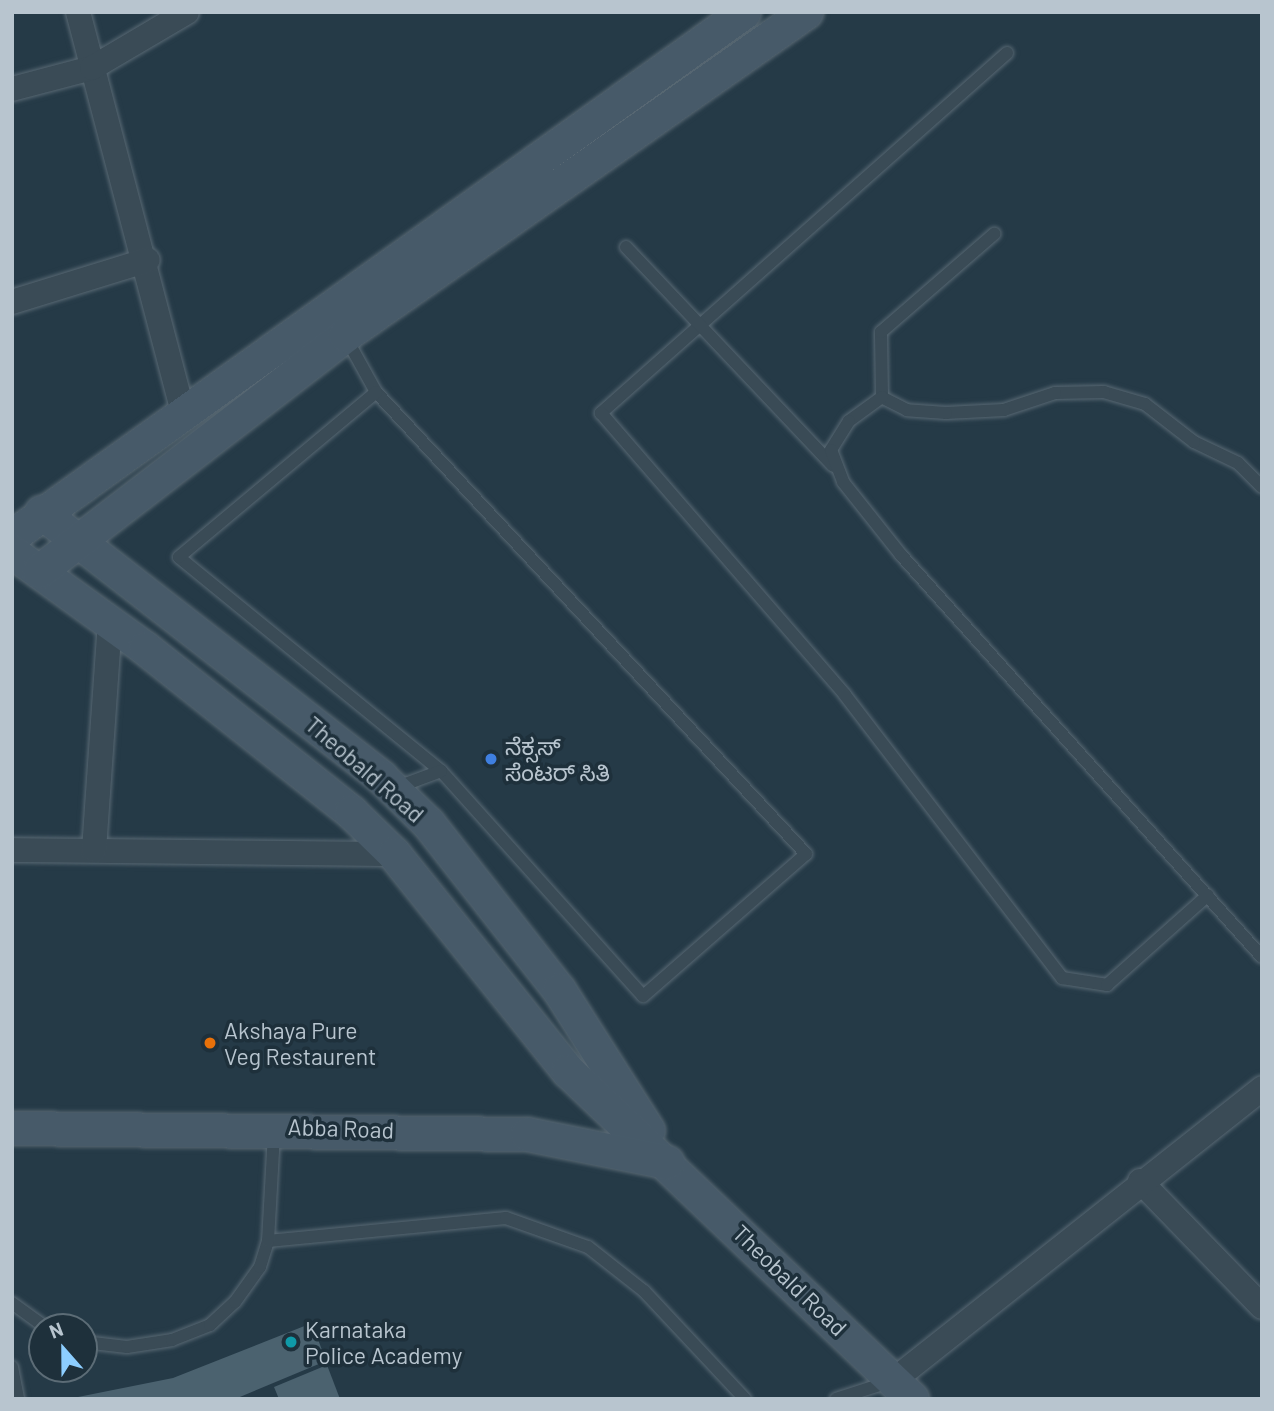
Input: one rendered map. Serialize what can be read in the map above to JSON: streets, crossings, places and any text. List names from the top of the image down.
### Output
{
  "streets": {
    "main road": ["Theobald Road", "Abba Road"]
  },
  "crossings": [
    ["Theobald Road", "Abba Road"]
  ],
  "places": ["ನೆಕ್ಸಸ್ ಸೆಂಟರ್ ಸಿತಿ", "Akshaya Pure Veg Restaurent", "Karnataka Police Academy"],
  "north": "top"
}
